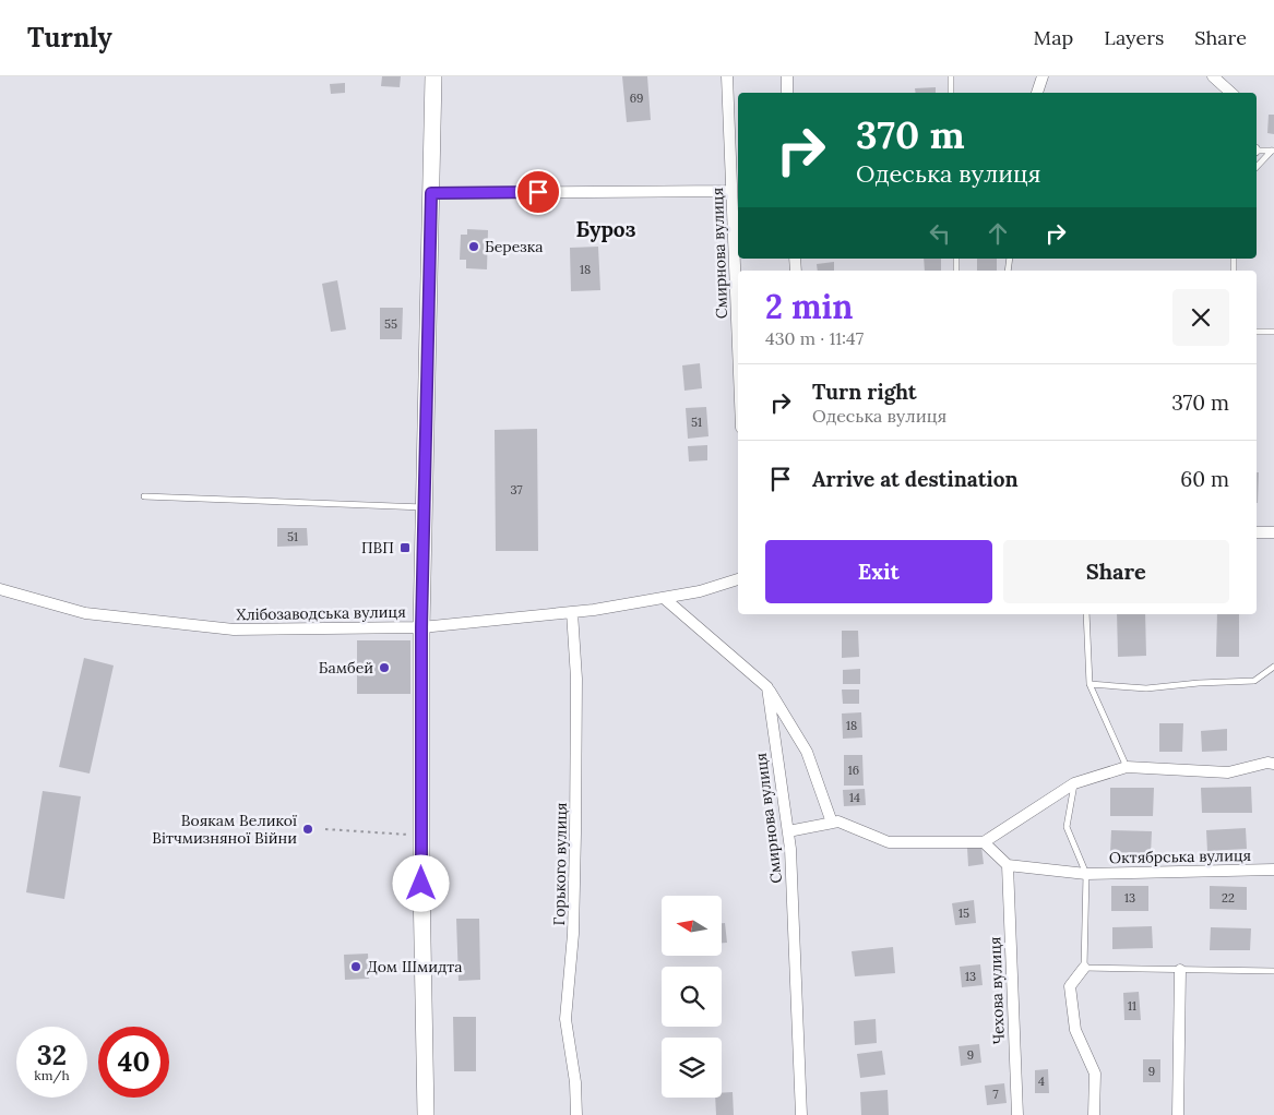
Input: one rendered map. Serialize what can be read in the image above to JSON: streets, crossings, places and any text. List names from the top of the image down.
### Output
{
  "streets": {
    "street": [
      "Смирнова вулиця",
      "Хлібозаводська вулиця",
      "Октябрська вулиця",
      "Горького вулиця",
      "Чехова вулиця"
    ]
  },
  "crossings": [
    ["Хлібозаводська вулиця", "Горького вулиця"],
    ["Октябрська вулиця", "Чехова вулиця"]
  ],
  "districts": ["Буроз"],
  "places": {
    "other": [
      "Березка",
      "Бамбей",
      "Воякам Великої Вітчмизняної Війни",
      "Дом Шмидта"
    ],
    "transit": ["ПВП"]
  },
  "house_numbers": [
    "69",
    "18",
    "55",
    "51",
    "37",
    "51",
    "18",
    "16",
    "14",
    "13",
    "22",
    "15",
    "13",
    "11",
    "9",
    "9",
    "4",
    "7"
  ],
  "north": "left",
  "page": {
    "header": "Turnly",
    "nav": ["Map", "Layers", "Share"],
    "turn": ["370 m", "Одеська вулиця"],
    "heading": ["2 min", "430 m · 11:47"],
    "list": [
      {
        "name": "Turn right",
        "note": "Одеська вулиця",
        "value": "370 m"
      },
      {
        "name": "Arrive at destination",
        "value": "60 m"
      }
    ],
    "buttons": ["Exit", "Share"],
    "speed": "32 km/h",
    "limit": "40"
  }
}
